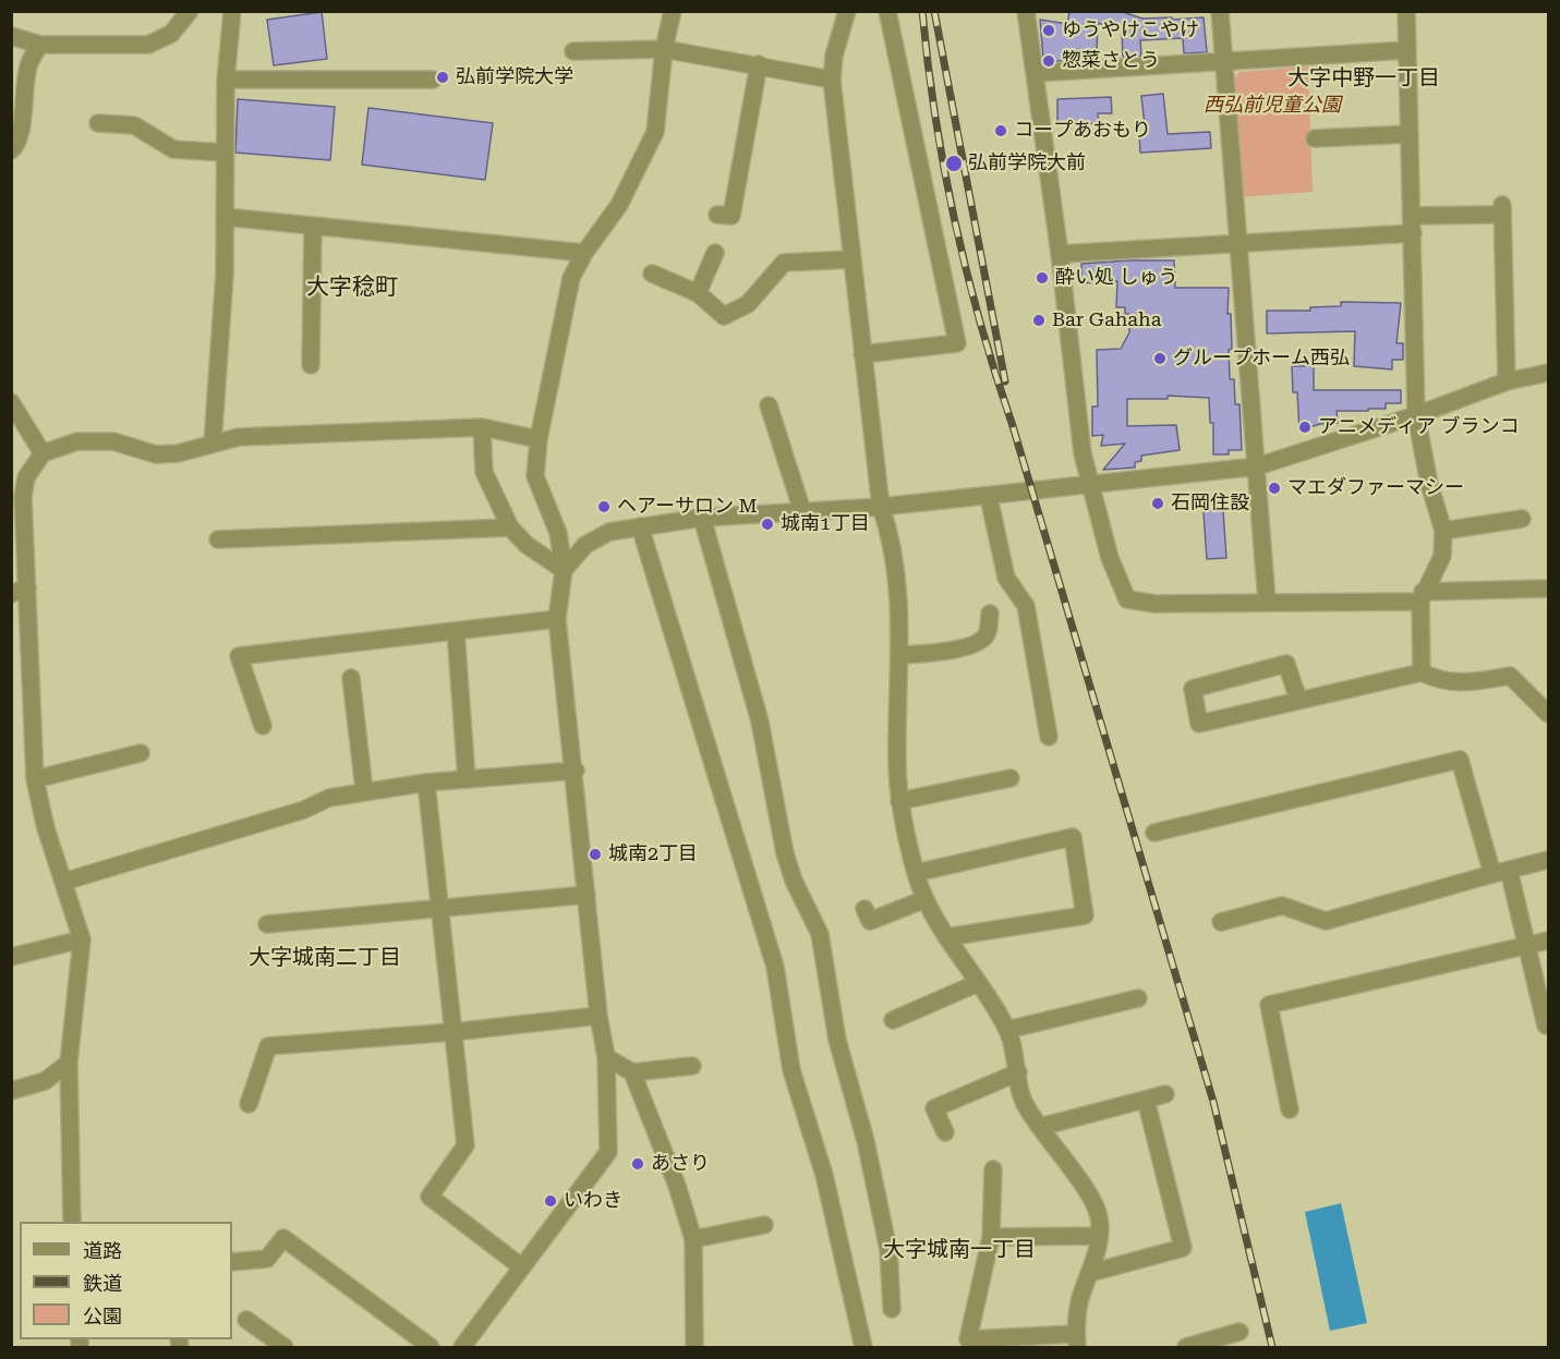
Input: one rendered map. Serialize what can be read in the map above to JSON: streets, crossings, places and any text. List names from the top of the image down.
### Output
{
  "districts": [
    "大字中野一丁目",
    "大字稔町",
    "大字城南二丁目",
    "大字城南一丁目"
  ],
  "parks": ["西弘前児童公園"],
  "places": [
    "ゆうやけこやけ",
    "惣菜さとう",
    "弘前学院大学",
    "コープあおもり",
    "弘前学院大前",
    "酔い処 しゅう",
    "Bar Gahaha",
    "グループホーム西弘",
    "アニメディア ブランコ",
    "マエダファーマシー",
    "石岡住設",
    "ヘアーサロン M",
    "城南1丁目",
    "城南2丁目",
    "あさり",
    "いわき"
  ],
  "legend": ["道路", "鉄道", "公園"]
}
